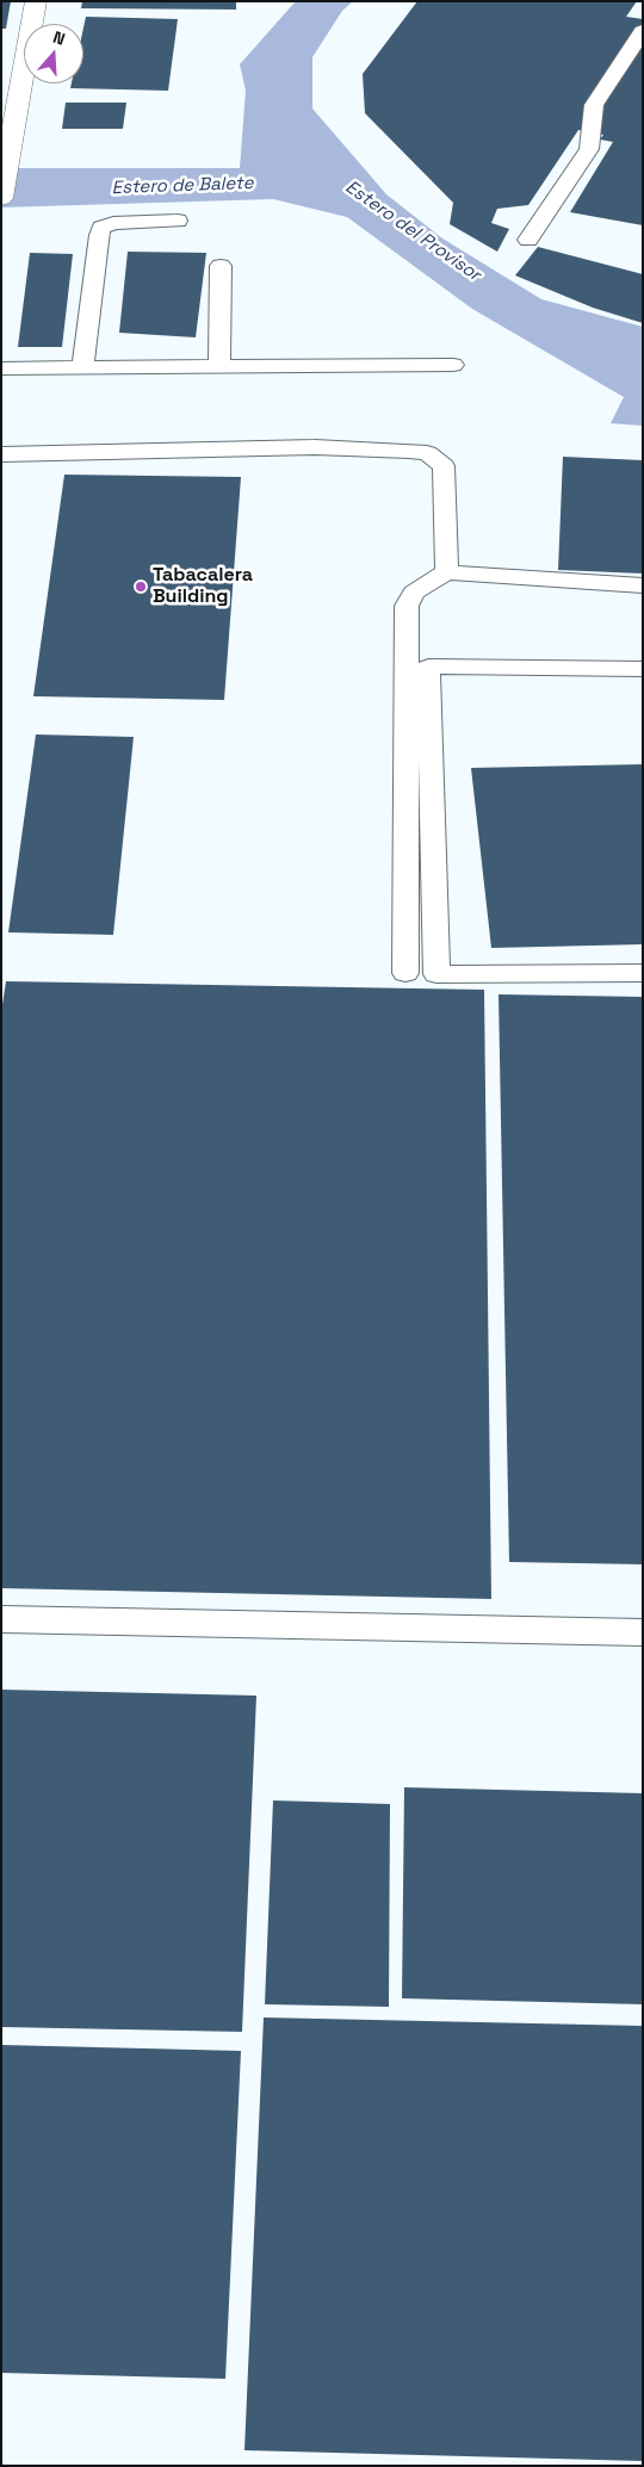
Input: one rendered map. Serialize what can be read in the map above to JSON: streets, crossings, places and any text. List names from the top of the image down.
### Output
{
  "water": ["Estero de Balete", "Estero del Provisor"],
  "places": ["Tabacalera Building"],
  "north": "top"
}
